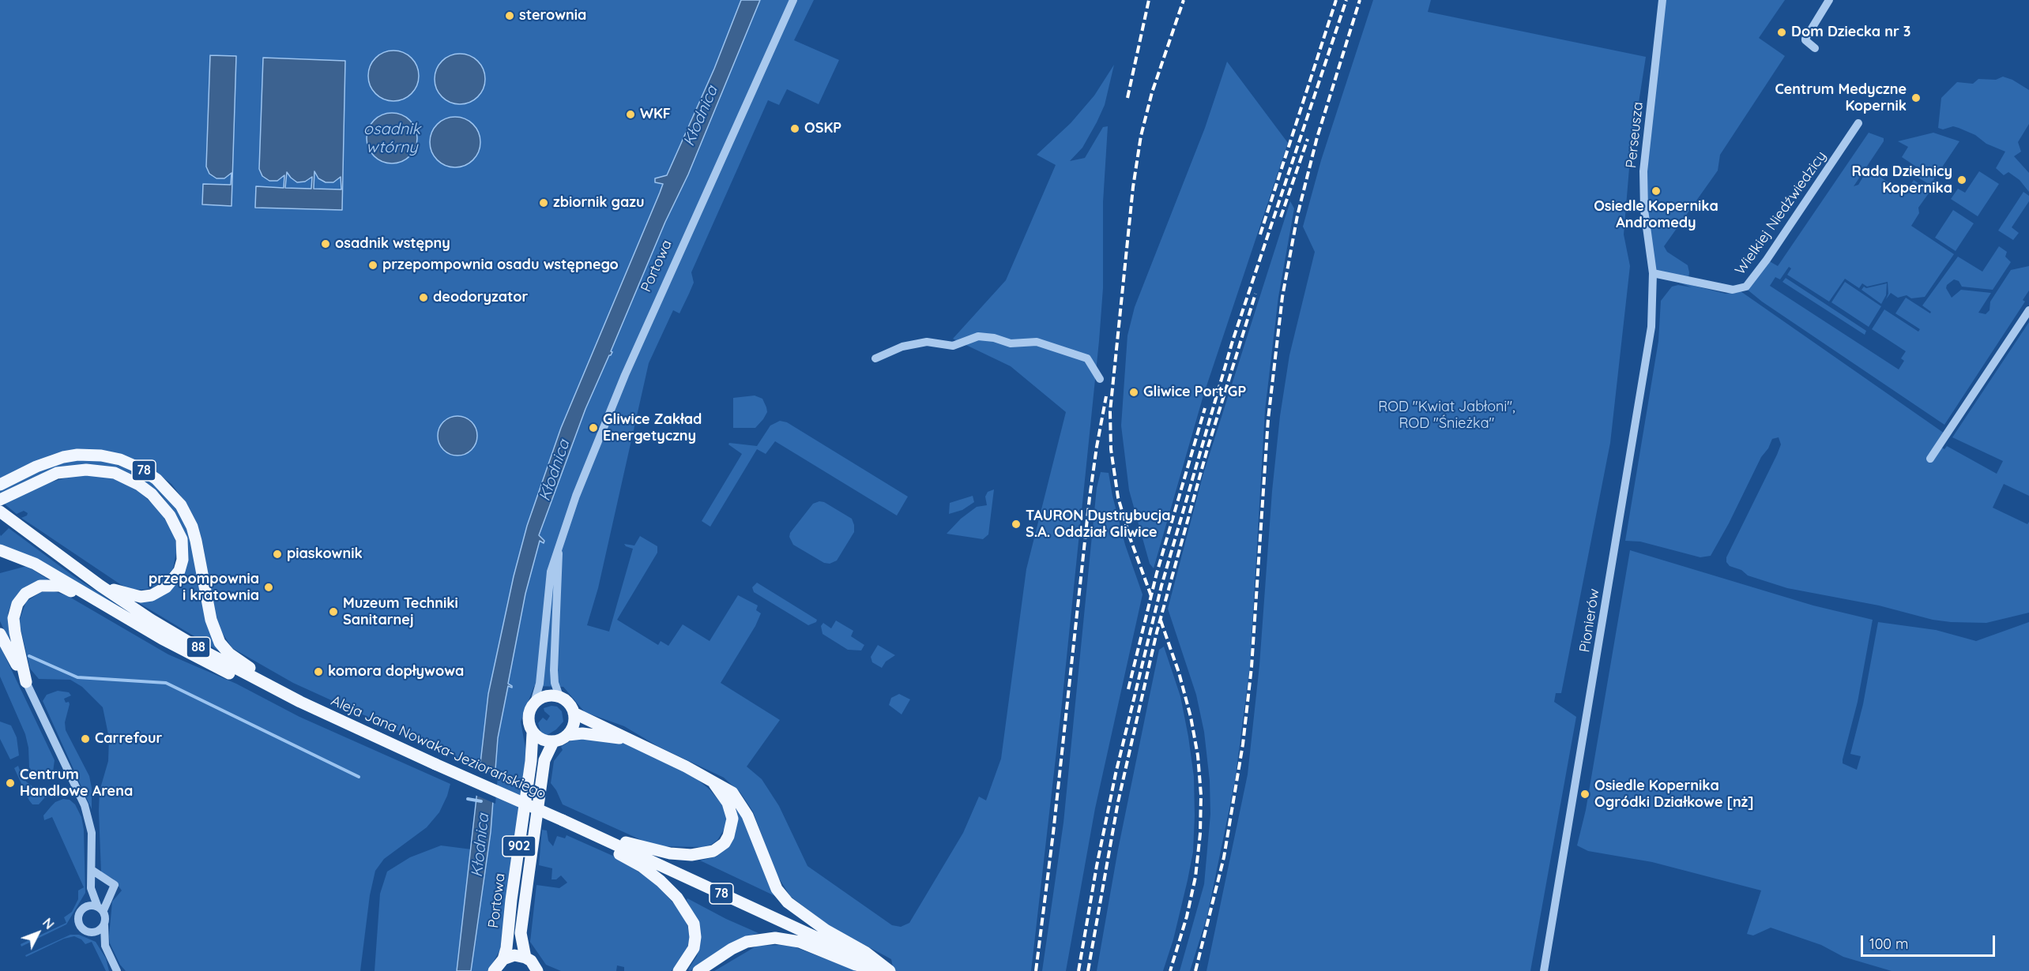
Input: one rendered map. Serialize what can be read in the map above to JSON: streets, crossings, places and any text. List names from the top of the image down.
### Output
{
  "streets": {
    "main road": [
      "Portowa",
      "78",
      "88",
      "Aleja Jana Nowaka-Jeziorańskiego",
      "902"
    ],
    "street": ["Perseusza", "Wielkiej Niedźwiedzicy", "Pionierów"]
  },
  "crossings": [
    ["Perseusza", "Wielkiej Niedźwiedzicy"],
    ["Perseusza", "Pionierów"],
    ["Wielkiej Niedźwiedzicy", "Pionierów"],
    ["Portowa", "902"],
    ["78", "Aleja Jana Nowaka-Jeziorańskiego"]
  ],
  "water": ["Kłodnica", "osadnik wtórny"],
  "parks": ["ROD \"Kwiat Jabłoni\", ROD \"Śnieżka\""],
  "places": [
    "sterownia",
    "Dom Dziecka nr 3",
    "Centrum Medyczne Kopernik",
    "WKF",
    "OSKP",
    "Rada Dzielnicy Kopernika",
    "Osiedle Kopernika Andromedy",
    "zbiornik gazu",
    "osadnik wstępny",
    "przepompownia osadu wstępnego",
    "deodoryzator",
    "Gliwice Port GP",
    "Gliwice Zakład Energetyczny",
    "TAURON Dystrybucja S.A. Oddział Gliwice",
    "piaskownik",
    "przepompownia i kratownia",
    "Muzeum Techniki Sanitarnej",
    "komora dopływowa",
    "Carrefour",
    "Centrum Handlowe Arena",
    "Osiedle Kopernika Ogródki Działkowe [nż]"
  ],
  "scale_bar": "100 m",
  "north": "top right"
}
